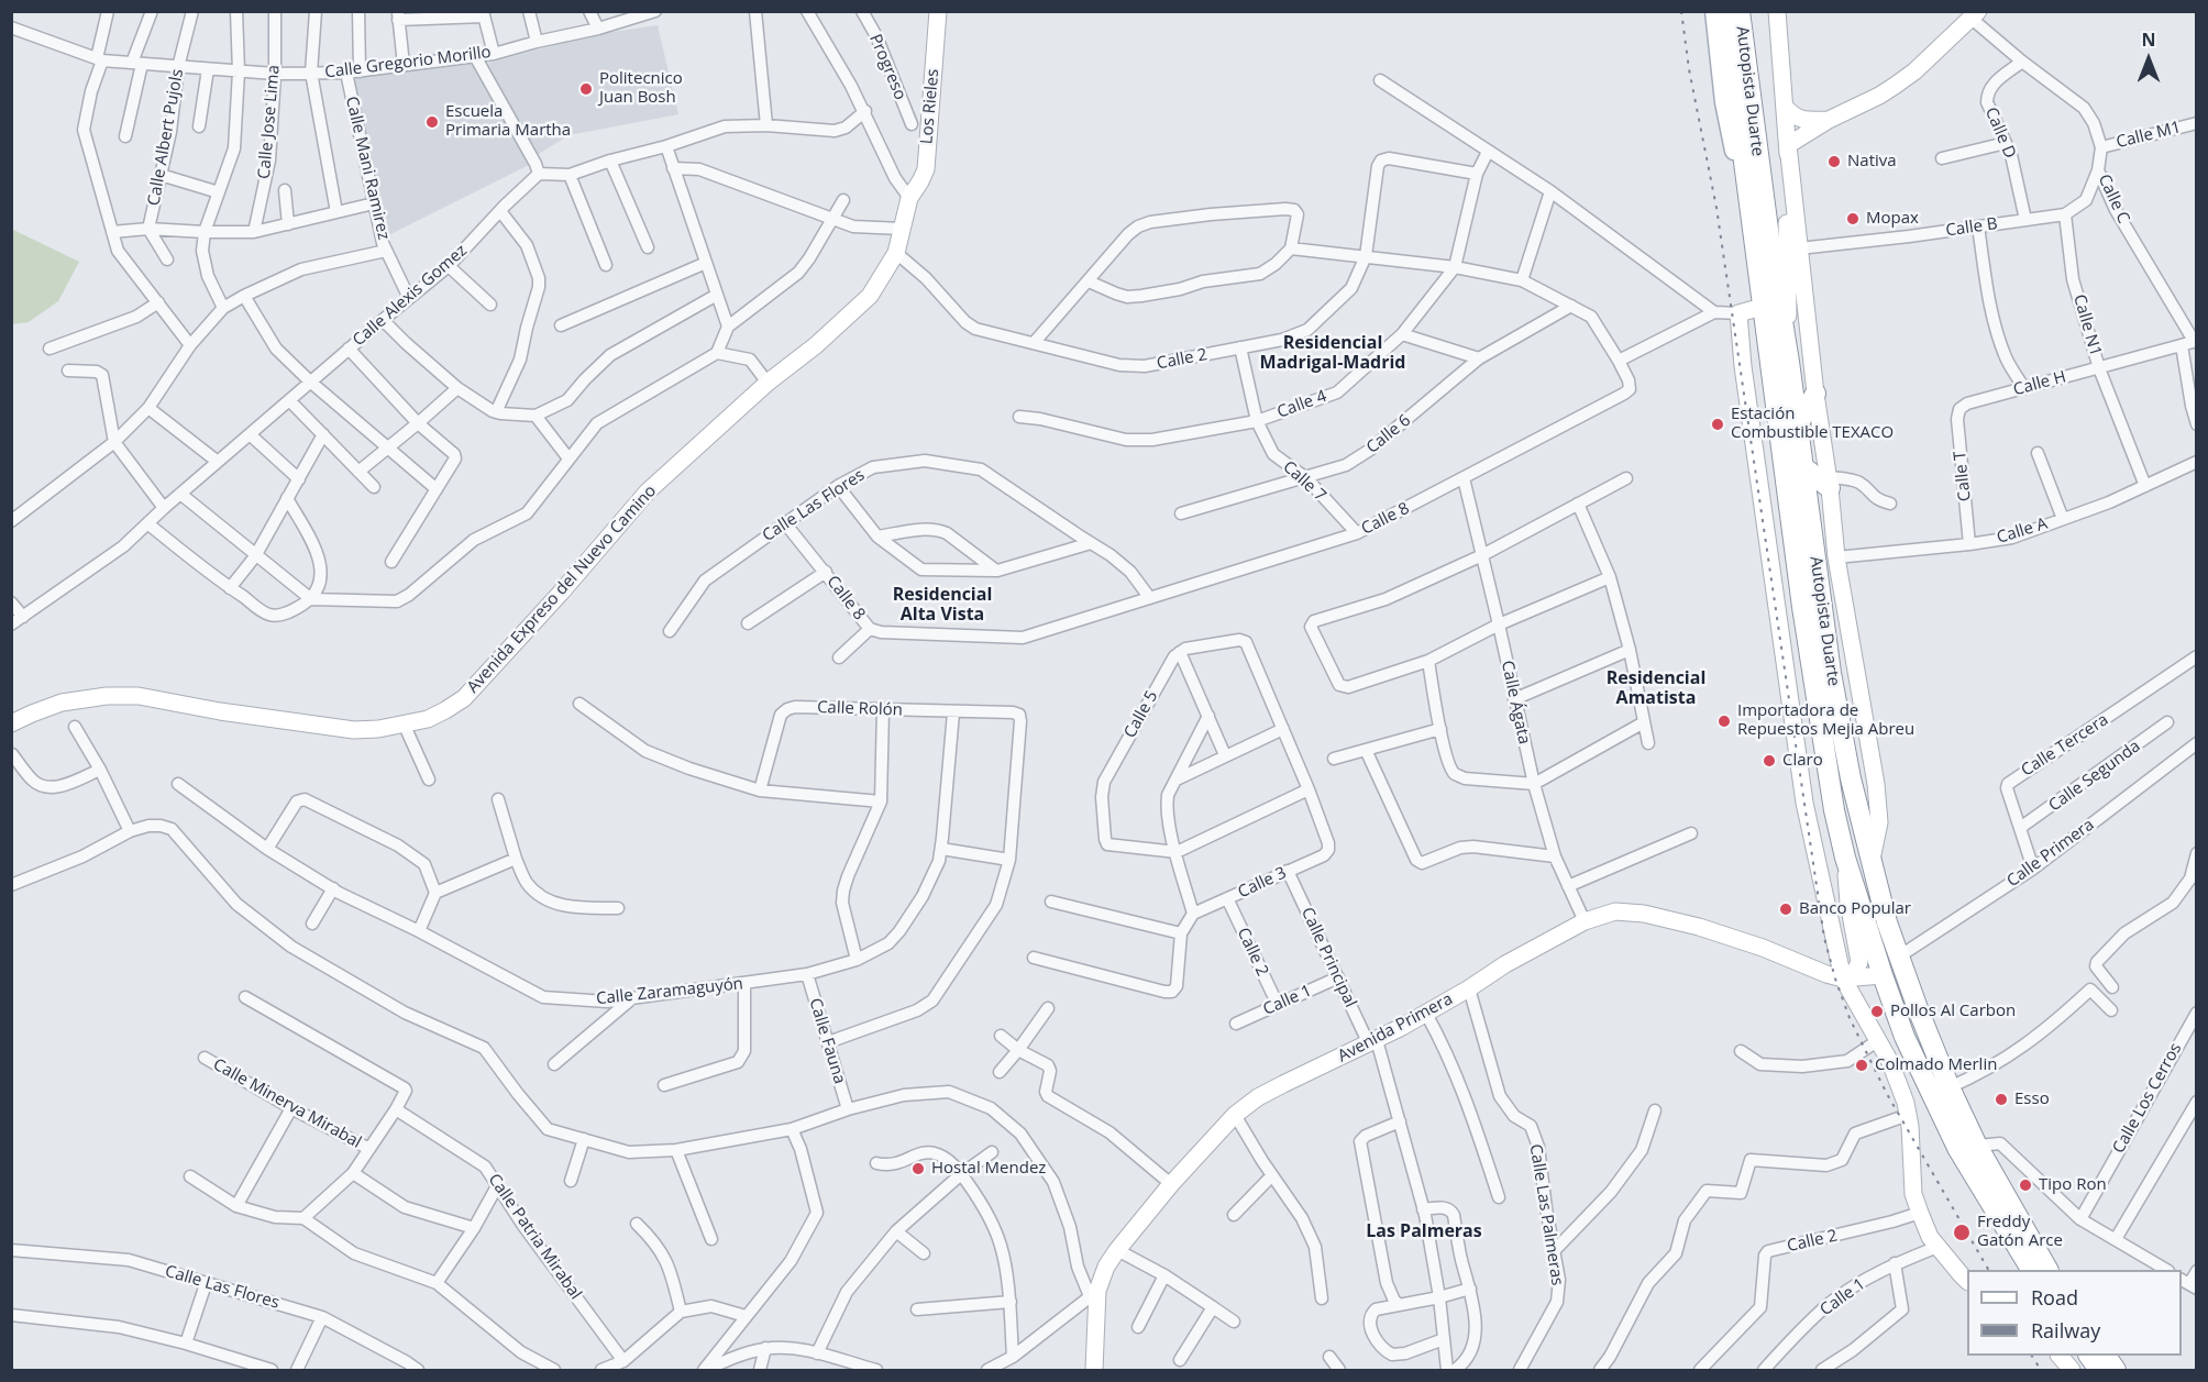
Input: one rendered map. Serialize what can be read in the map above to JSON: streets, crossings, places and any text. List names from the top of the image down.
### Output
{
  "streets": {
    "highway": ["Autopista Duarte"],
    "street": [
      "Calle Gregorio Morillo",
      "Progreso",
      "Los Rieles",
      "Calle Jose Lima",
      "Calle D",
      "Calle M1",
      "Calle Albert Pujols",
      "Calle Mani Ramirez",
      "Calle C",
      "Calle B",
      "Calle Alexis Gomez",
      "Calle N1",
      "Calle 2",
      "Calle H",
      "Calle 4",
      "Calle 6",
      "Calle T",
      "Calle 7",
      "Calle Las Flores",
      "Calle 8",
      "Calle A",
      "Avenida Expreso del Nuevo Camino",
      "Calle Ágata",
      "Calle Rolón",
      "Calle 5",
      "Calle Tercera",
      "Calle Segunda",
      "Calle Primera",
      "Calle 3",
      "Calle Principal",
      "Calle Zaramaguyón",
      "Calle 1",
      "Avenida Primera",
      "Calle Fauna",
      "Calle Los Cerros",
      "Calle Minerva Mirabal",
      "Calle Las Palmeras",
      "Calle Patria Mirabal"
    ]
  },
  "crossings": [
    ["Calle Gregorio Morillo", "Calle Jose Lima"],
    ["Calle Gregorio Morillo", "Calle Albert Pujols"],
    ["Calle Gregorio Morillo", "Calle Mani Ramirez"],
    ["Autopista Duarte", "Calle Primera"],
    ["Autopista Duarte", "Avenida Primera"],
    ["Los Rieles", "Avenida Expreso del Nuevo Camino"],
    ["Calle D", "Calle C"],
    ["Calle D", "Calle B"],
    ["Calle M1", "Calle C"],
    ["Calle Mani Ramirez", "Calle Alexis Gomez"],
    ["Calle C", "Calle H"],
    ["Calle B", "Calle N1"],
    ["Calle N1", "Calle H"],
    ["Calle N1", "Calle A"],
    ["Calle 2", "Calle 4"],
    ["Calle 2", "Calle 7"],
    ["Calle 2", "Calle 8"],
    ["Calle 2", "Avenida Expreso del Nuevo Camino"],
    ["Calle 2", "Calle 3"],
    ["Calle 2", "Calle 1"],
    ["Calle H", "Calle T"],
    ["Calle 4", "Calle 7"],
    ["Calle 4", "Calle 8"],
    ["Calle 6", "Calle 7"],
    ["Calle 6", "Calle 8"],
    ["Calle T", "Calle A"],
    ["Calle 7", "Calle 8"],
    ["Calle Las Flores", "Calle 8"],
    ["Calle 8", "Calle Ágata"],
    ["Calle Ágata", "Avenida Primera"],
    ["Calle Rolón", "Calle Zaramaguyón"],
    ["Calle Tercera", "Calle Segunda"],
    ["Calle Tercera", "Calle Primera"],
    ["Calle 3", "Calle Principal"],
    ["Calle Principal", "Calle 1"],
    ["Calle Principal", "Avenida Primera"],
    ["Calle Zaramaguyón", "Calle Fauna"],
    ["Avenida Primera", "Calle Las Palmeras"]
  ],
  "districts": [
    "Residencial Madrigal-Madrid",
    "Residencial Alta Vista",
    "Residencial Amatista",
    "Las Palmeras"
  ],
  "places": [
    "Politecnico Juan Bosh",
    "Escuela Primaria Martha",
    "Nativa",
    "Mopax",
    "Estación Combustible TEXACO",
    "Importadora de Repuestos Mejia Abreu",
    "Claro",
    "Banco Popular",
    "Pollos Al Carbon",
    "Colmado Merlin",
    "Esso",
    "Hostal Mendez",
    "Tipo Ron",
    "Freddy Gatón Arce"
  ],
  "legend": ["Road", "Railway"],
  "north": "top"
}
